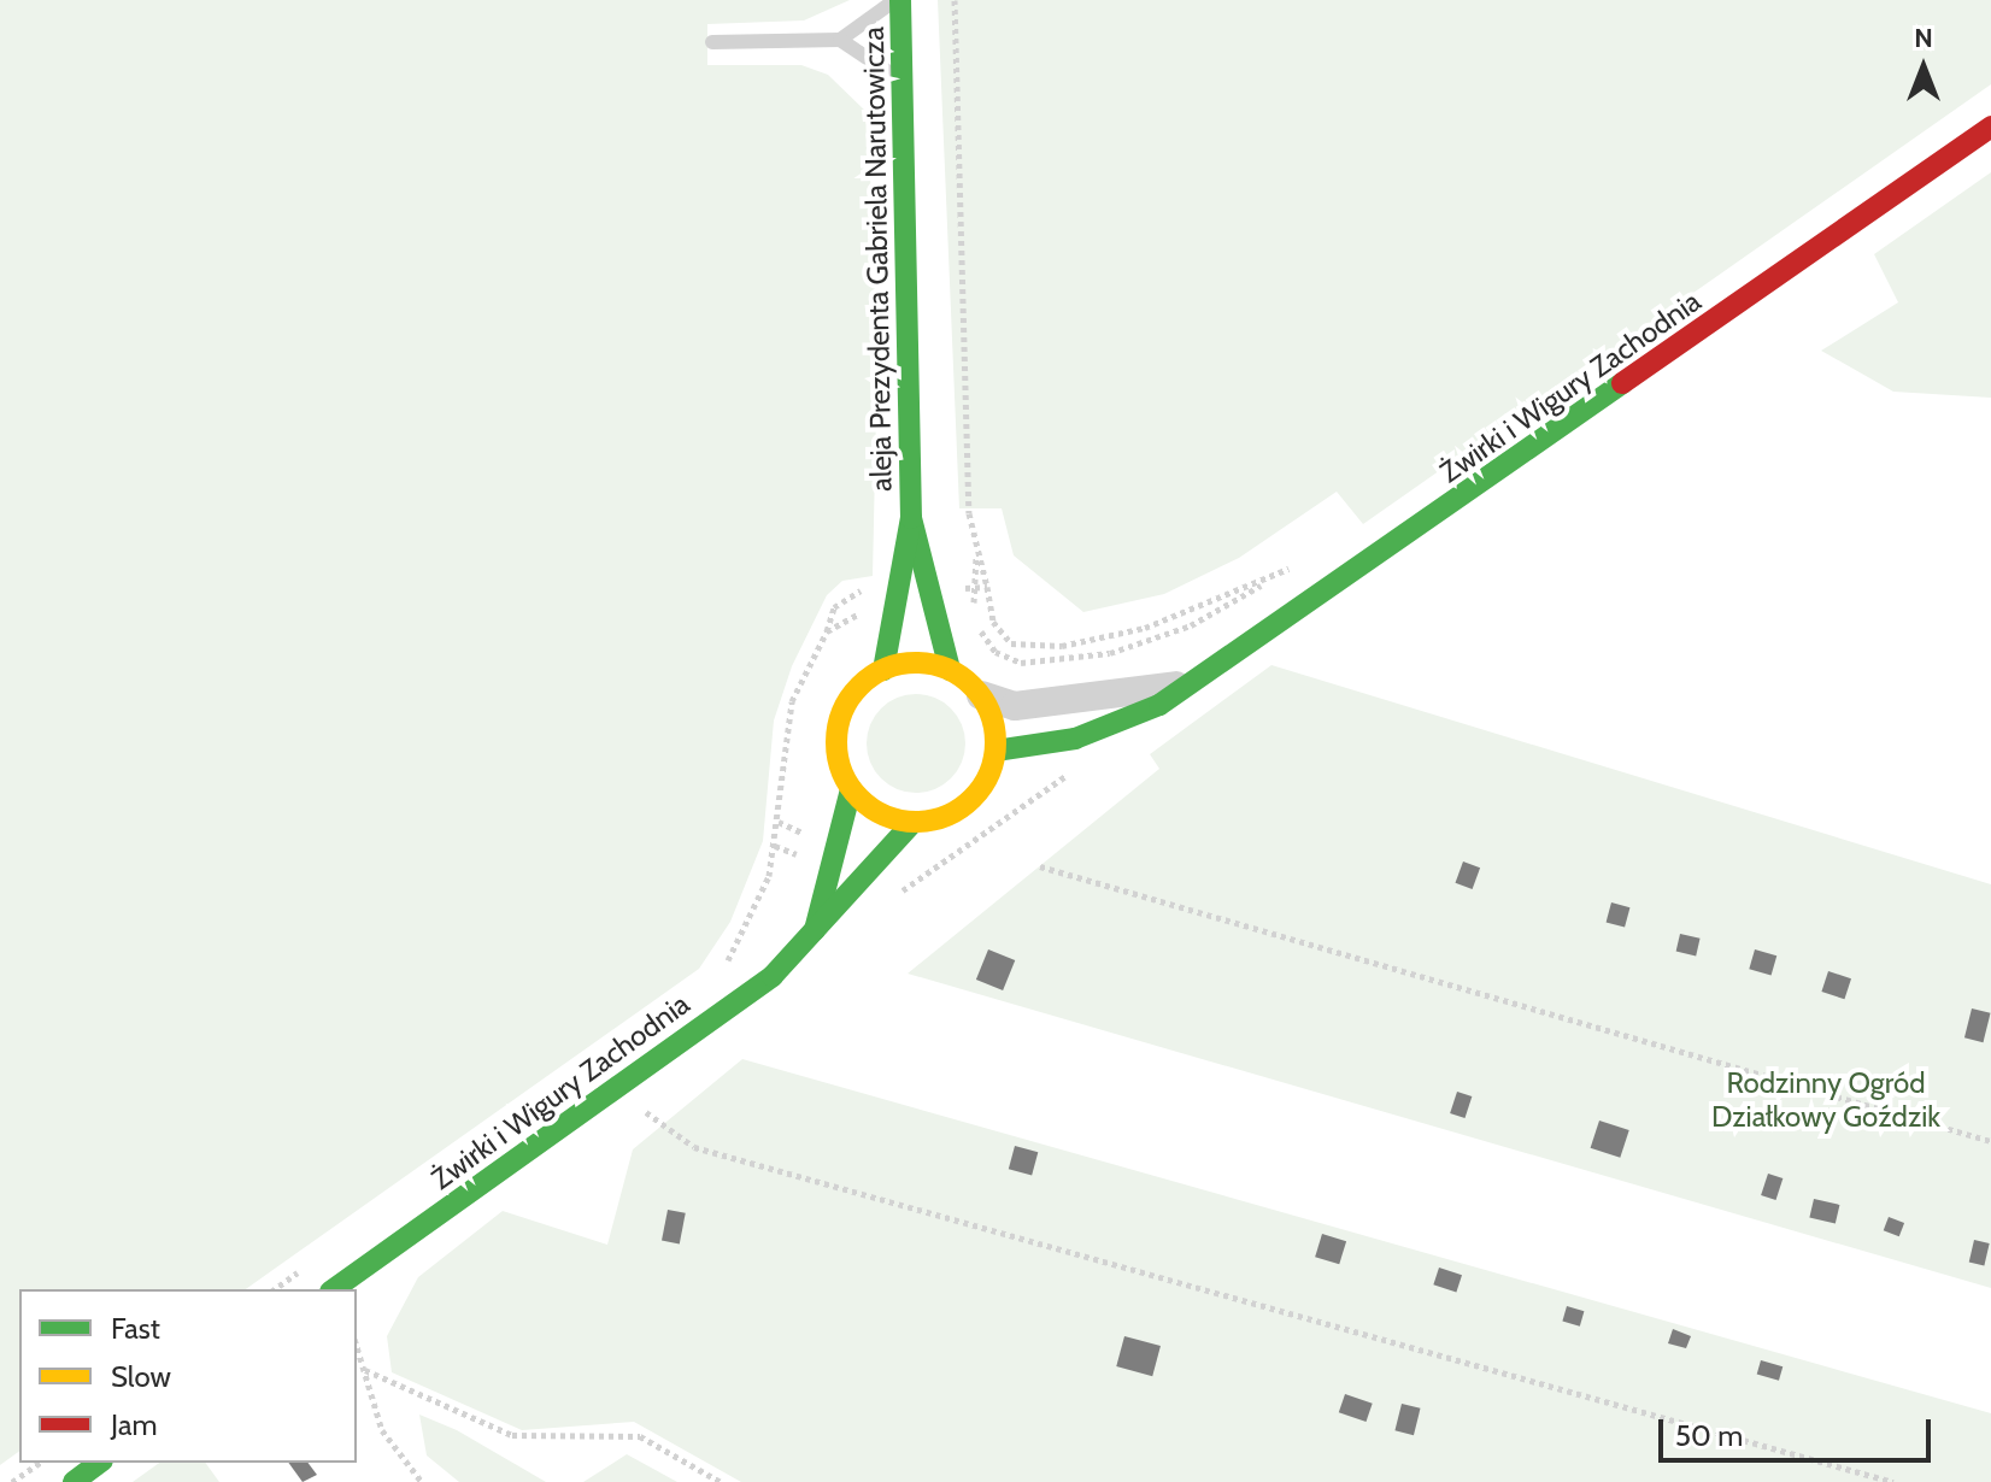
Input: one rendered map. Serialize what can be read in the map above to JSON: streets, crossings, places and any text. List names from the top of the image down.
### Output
{
  "streets": {
    "street": ["aleja Prezydenta Gabriela Narutowicza", "Żwirki i Wigury Zachodnia"]
  },
  "crossings": [
    ["aleja Prezydenta Gabriela Narutowicza", "Żwirki i Wigury Zachodnia"]
  ],
  "parks": ["Rodzinny Ogród Działkowy Goździk"],
  "legend": ["Fast", "Slow", "Jam"],
  "scale_bar": "50 m",
  "north": "top"
}
